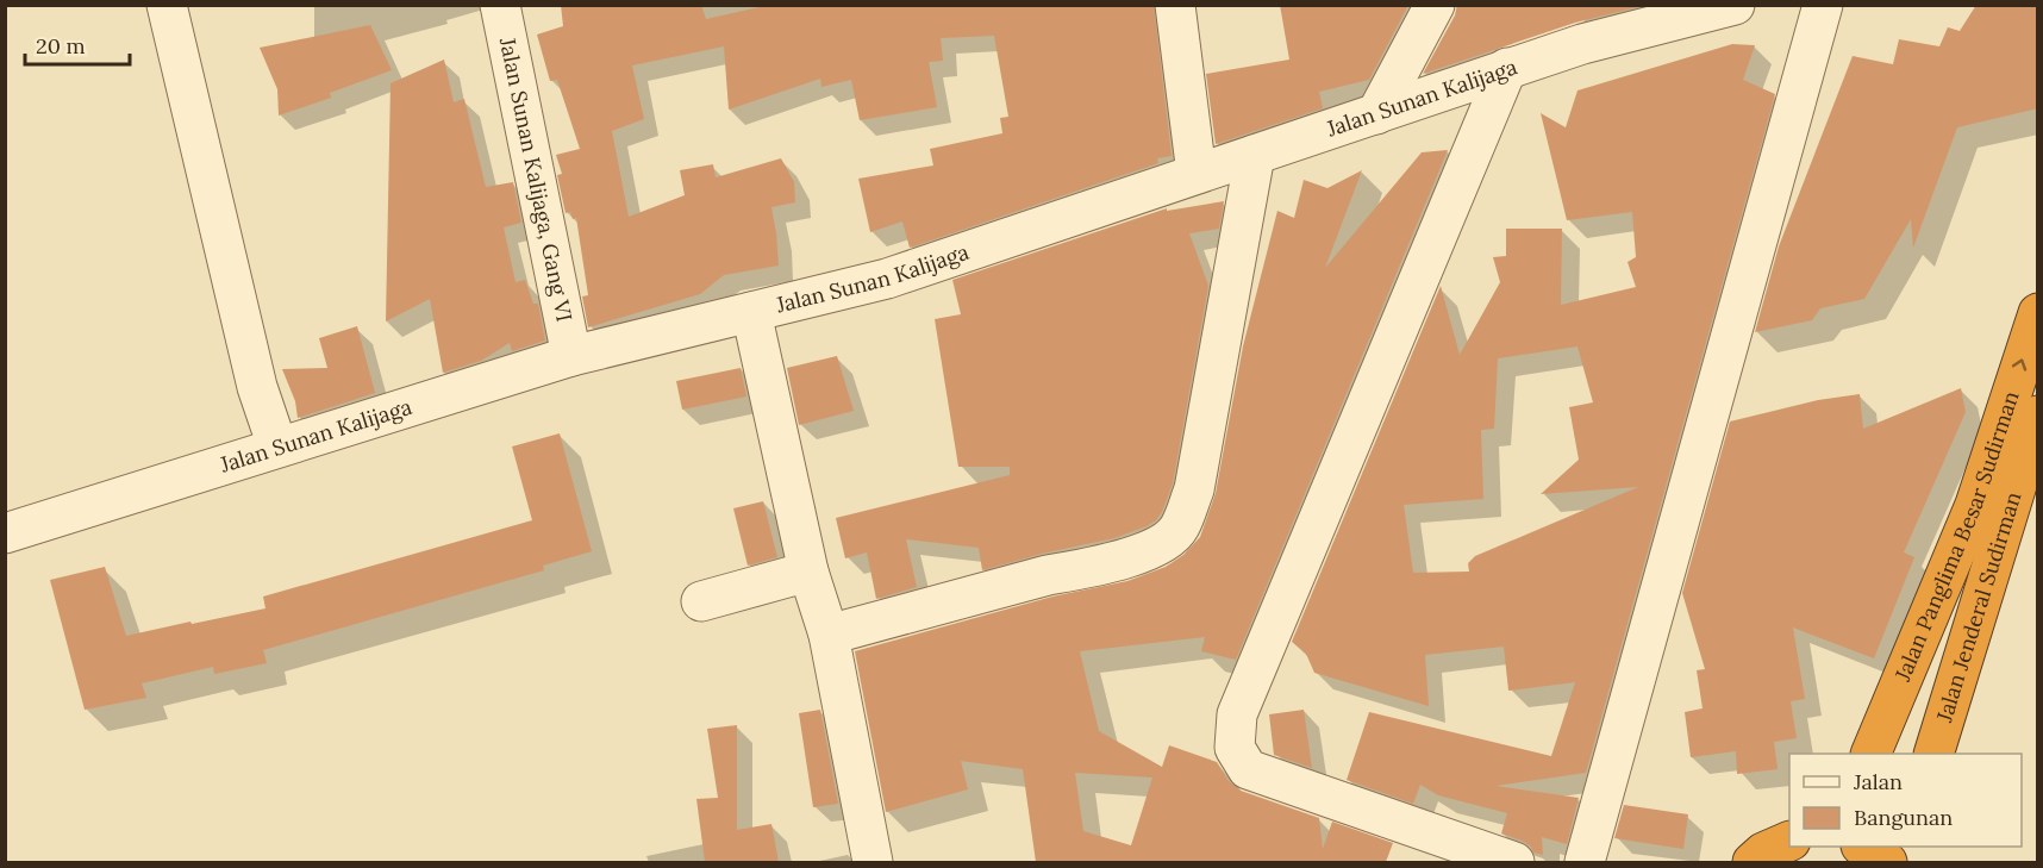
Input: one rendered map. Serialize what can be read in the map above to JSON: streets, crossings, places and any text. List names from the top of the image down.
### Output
{
  "streets": {
    "highway": ["Jalan Panglima Besar Sudirman", "Jalan Jenderal Sudirman"],
    "street": ["Jalan Sunan Kalijaga", "Jalan Sunan Kalijaga, Gang VI"]
  },
  "crossings": [
    ["Jalan Sunan Kalijaga", "Jalan Sunan Kalijaga, Gang VI"]
  ],
  "one_way": ["Jalan Panglima Besar Sudirman"],
  "legend": ["Jalan", "Bangunan"],
  "scale_bar": "20 m"
}
